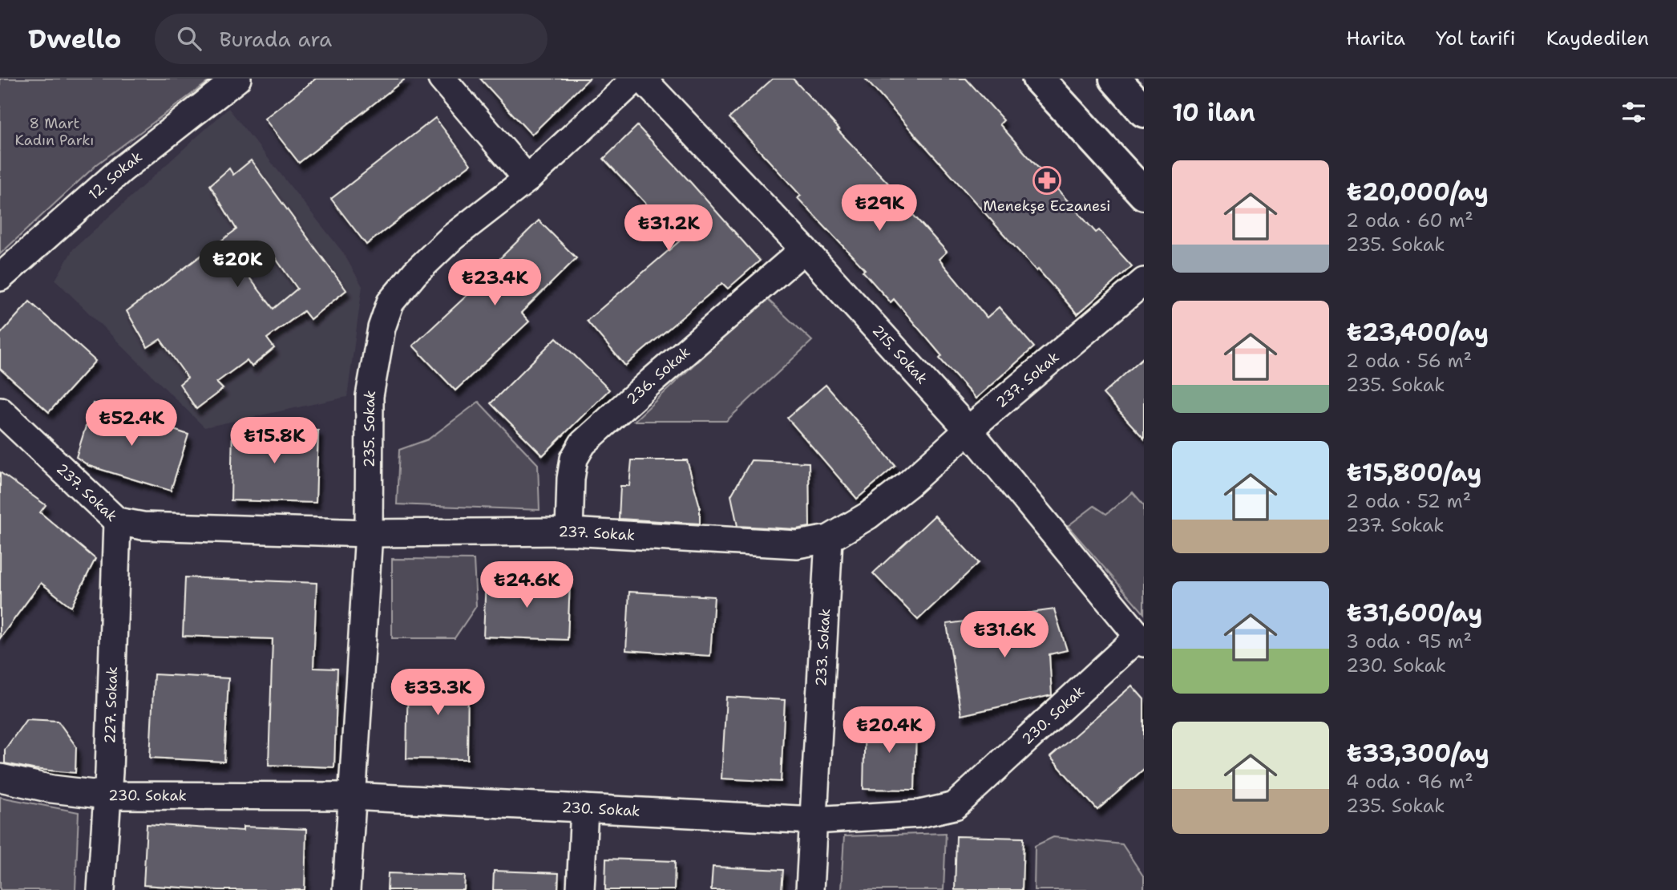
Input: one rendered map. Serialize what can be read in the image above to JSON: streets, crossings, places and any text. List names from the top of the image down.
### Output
{
  "streets": {
    "street": [
      "12. Sokak",
      "215. Sokak",
      "236. Sokak",
      "237. Sokak",
      "235. Sokak",
      "233. Sokak",
      "227. Sokak",
      "230. Sokak"
    ]
  },
  "crossings": [
    ["215. Sokak", "236. Sokak"],
    ["215. Sokak", "237. Sokak"],
    ["215. Sokak", "230. Sokak"],
    ["236. Sokak", "237. Sokak"],
    ["237. Sokak", "235. Sokak"],
    ["237. Sokak", "233. Sokak"],
    ["237. Sokak", "227. Sokak"],
    ["235. Sokak", "230. Sokak"],
    ["233. Sokak", "230. Sokak"],
    ["227. Sokak", "230. Sokak"]
  ],
  "parks": ["8 Mart Kadın Parkı"],
  "places": {
    "pharmacy": ["Menekşe Eczanesi"]
  },
  "page": {
    "header": "Dwello",
    "search": "Burada ara",
    "nav": ["Harita", "Yol tarifi", "Kaydedilen"],
    "heading": "10 ilan",
    "list": [
      {
        "name": "₺20,000/ay",
        "note": "2 oda · 60 m² · 235. Sokak"
      },
      {
        "name": "₺23,400/ay",
        "note": "2 oda · 56 m² · 235. Sokak"
      },
      {
        "name": "₺15,800/ay",
        "note": "2 oda · 52 m² · 237. Sokak"
      },
      {
        "name": "₺31,600/ay",
        "note": "3 oda · 95 m² · 230. Sokak"
      },
      {
        "name": "₺33,300/ay",
        "note": "4 oda · 96 m² · 235. Sokak"
      }
    ],
    "price": [
      "₺29K",
      "₺31.2K",
      "₺20K",
      "₺23.4K",
      "₺52.4K",
      "₺15.8K",
      "₺24.6K",
      "₺31.6K",
      "₺33.3K",
      "₺20.4K"
    ]
  }
}
